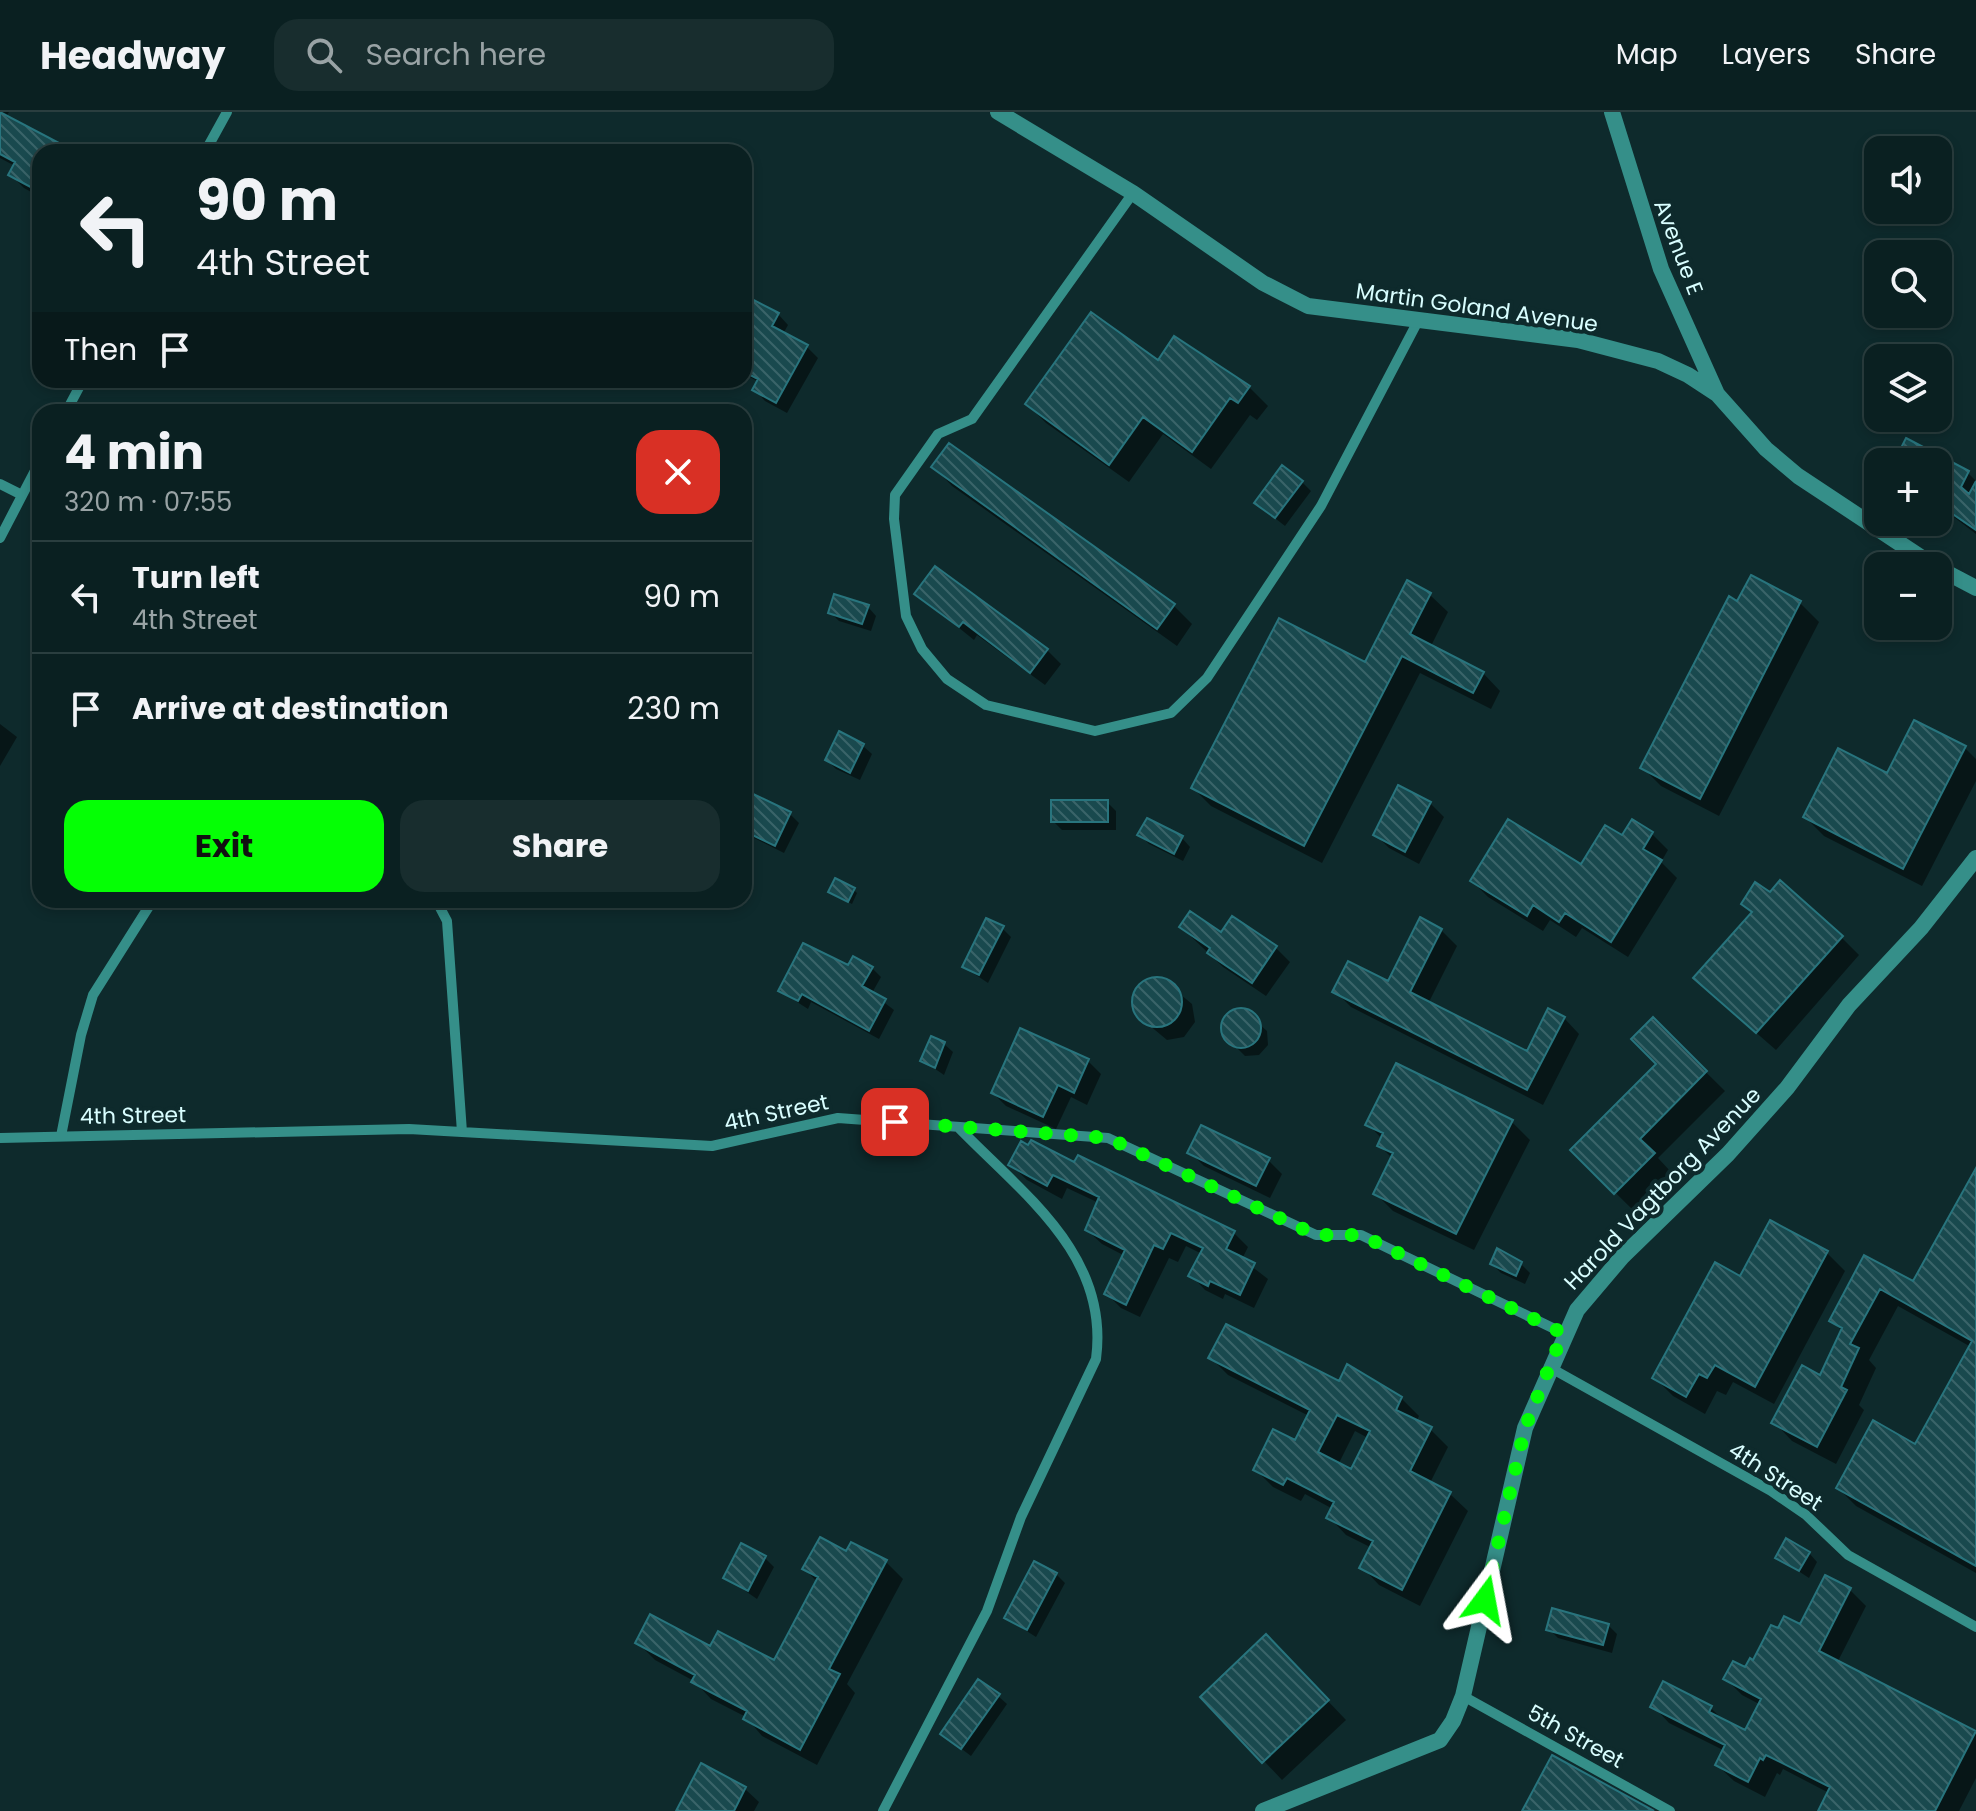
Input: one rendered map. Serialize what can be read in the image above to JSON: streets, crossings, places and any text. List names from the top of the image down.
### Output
{
  "streets": {
    "street": ["Avenue E", "Martin Goland Avenue", "Harold Vagtborg Avenue"],
    "lane": ["4th Street", "5th Street"]
  },
  "crossings": [
    ["Avenue E", "Martin Goland Avenue"],
    ["4th Street", "Harold Vagtborg Avenue"],
    ["Harold Vagtborg Avenue", "5th Street"]
  ],
  "page": {
    "header": "Headway",
    "search": "Search here",
    "nav": ["Map", "Layers", "Share"],
    "map_buttons": ["+", "−"],
    "turn": ["90 m", "4th Street"],
    "then": "Then",
    "heading": ["4 min", "320 m · 07:55"],
    "list": [
      {
        "name": "Turn left",
        "note": "4th Street",
        "value": "90 m"
      },
      {
        "name": "Arrive at destination",
        "value": "230 m"
      }
    ],
    "buttons": ["Exit", "Share"]
  }
}
